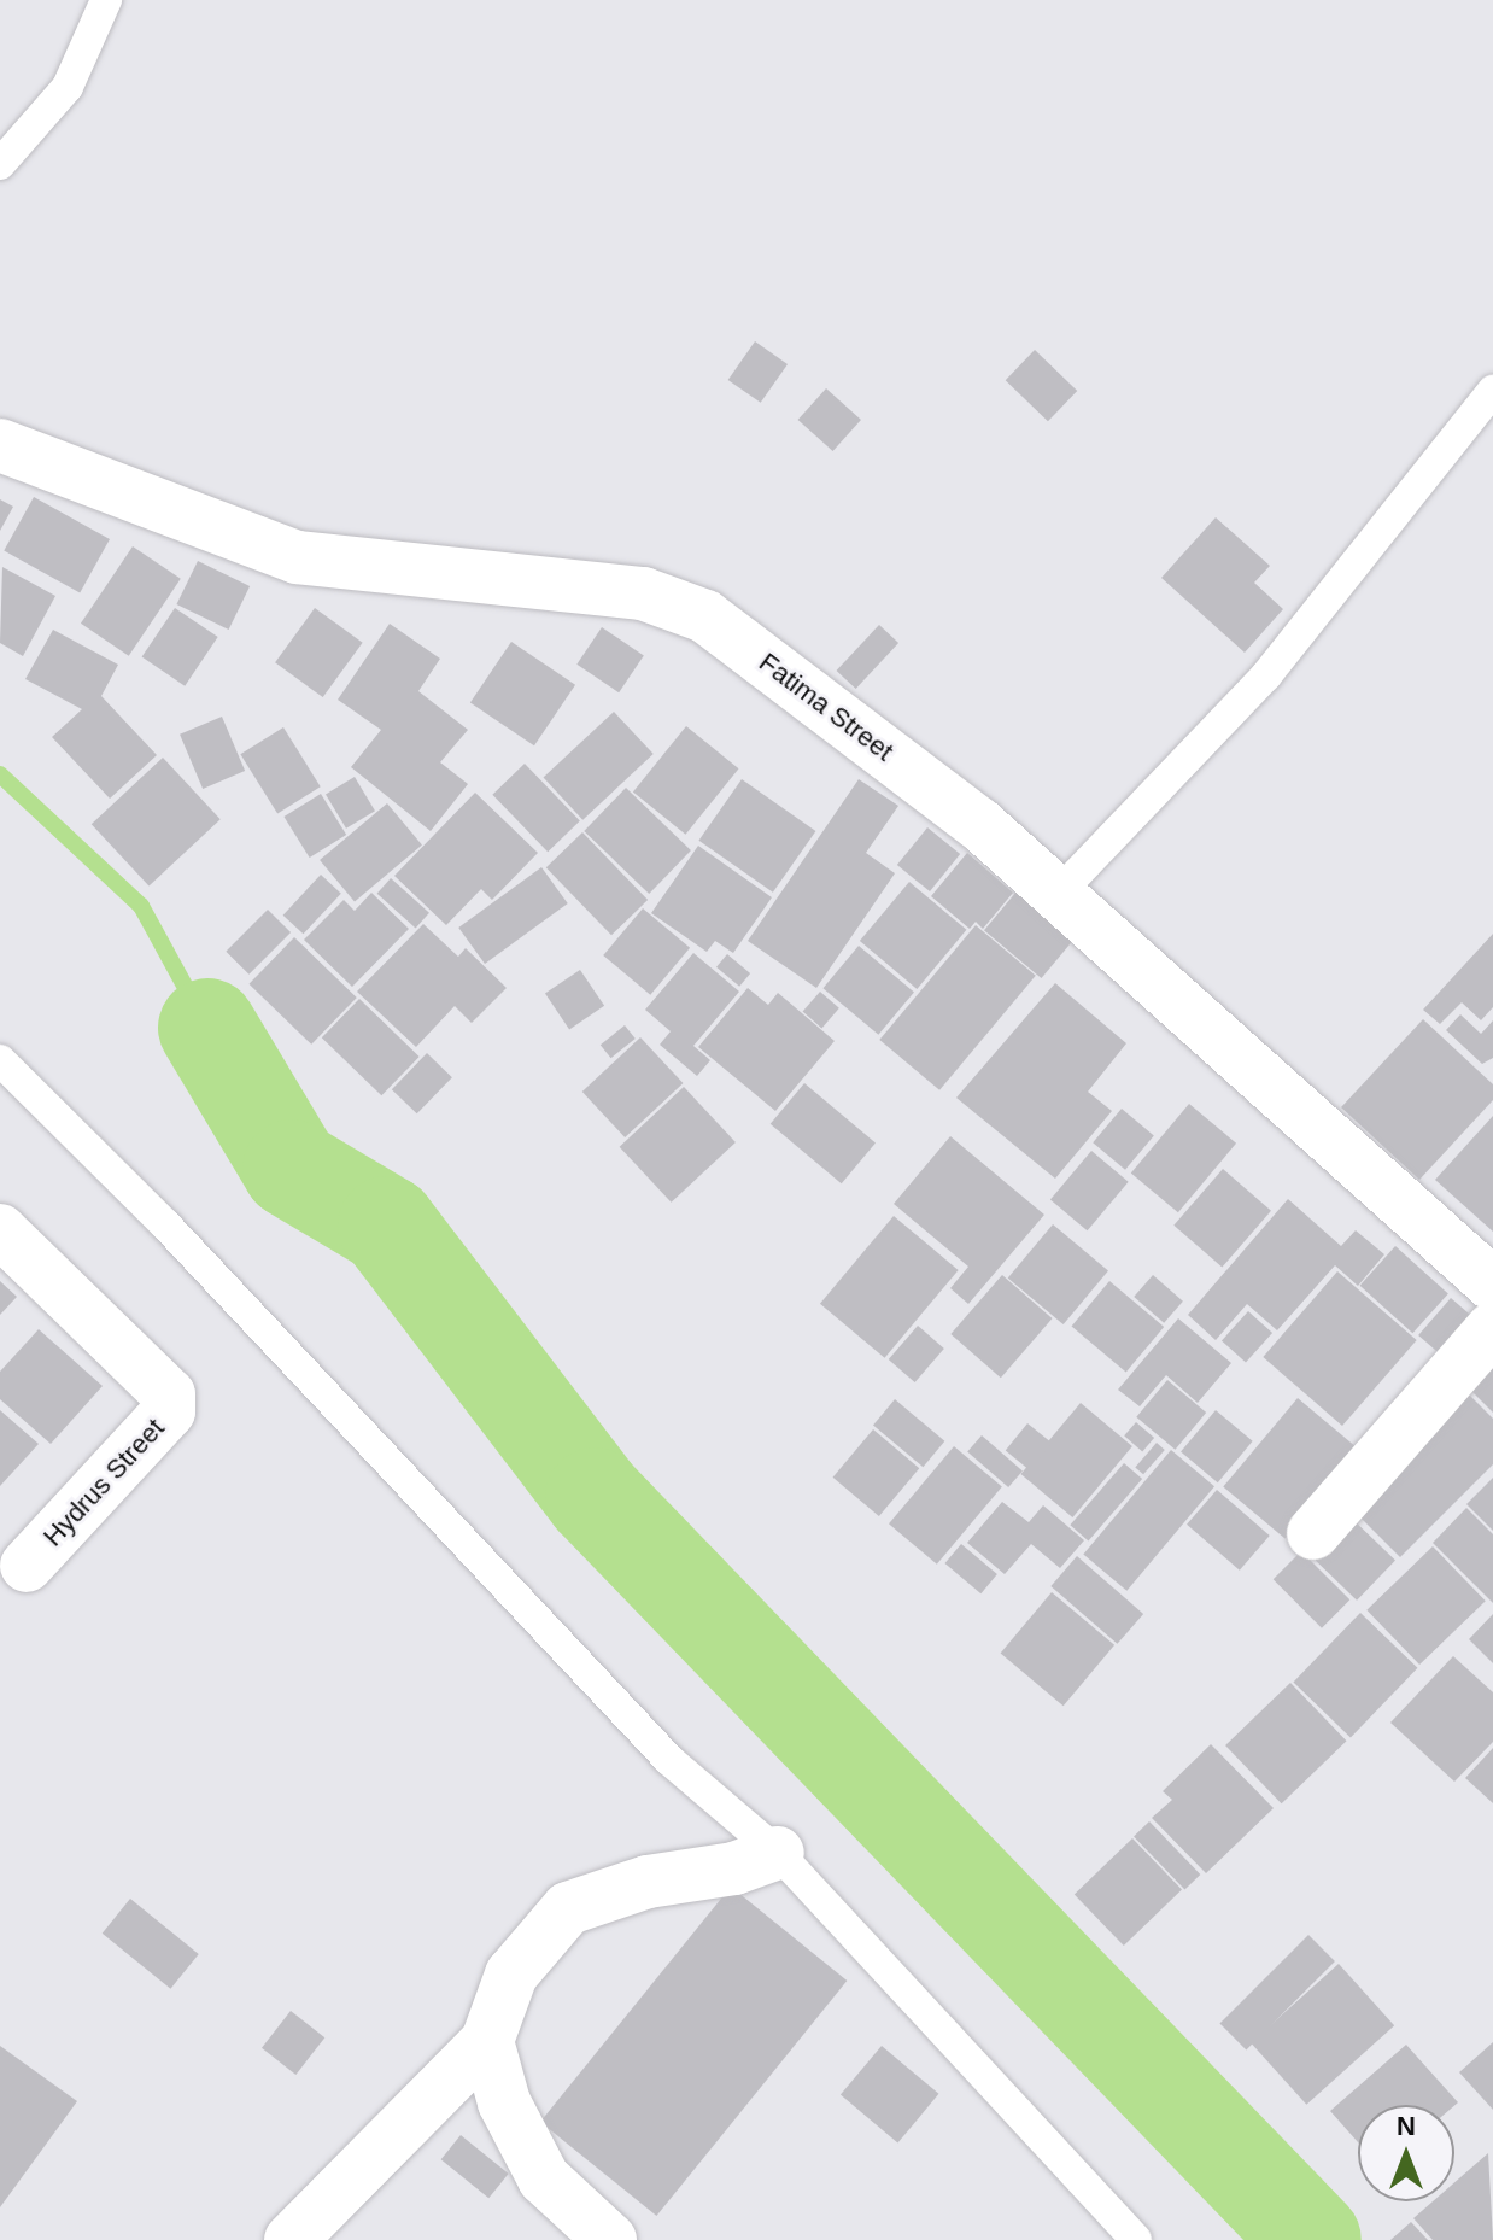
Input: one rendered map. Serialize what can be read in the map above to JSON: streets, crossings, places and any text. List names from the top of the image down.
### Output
{
  "streets": {
    "street": ["Fatima Street", "Hydrus Street"]
  },
  "north": "top"
}
